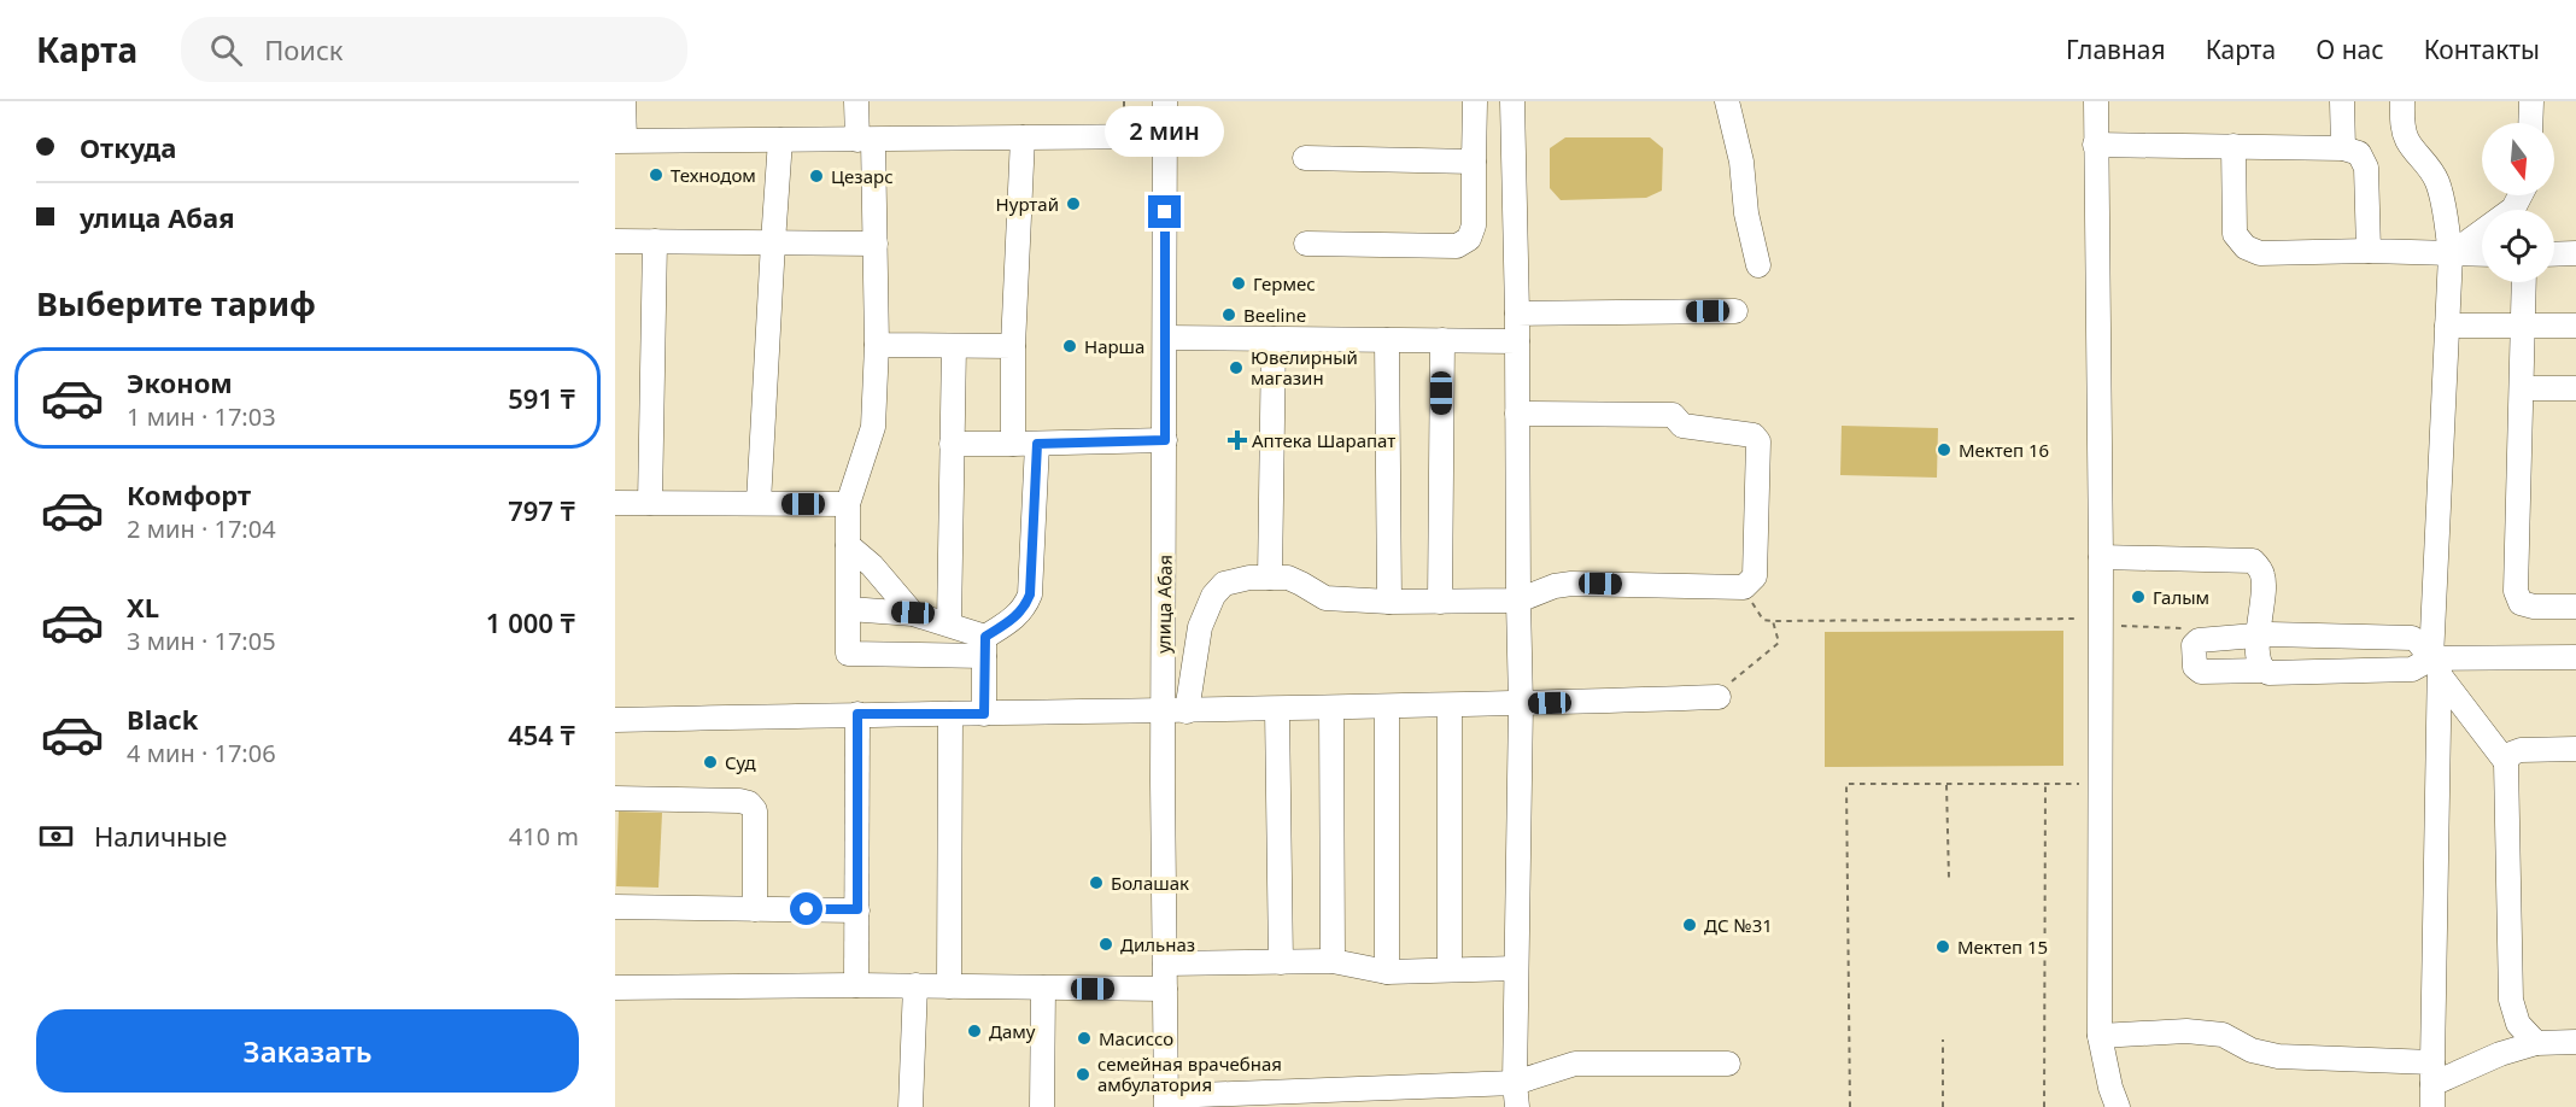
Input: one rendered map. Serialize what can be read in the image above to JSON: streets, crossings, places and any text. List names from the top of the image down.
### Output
{
  "streets": {
    "street": ["улица Абая"]
  },
  "places": {
    "other": [
      "Технодом",
      "Цезарс",
      "Нуртай",
      "Гермес",
      "Beeline",
      "Нарша",
      "Ювелирный магазин",
      "Мектеп 16",
      "Галым",
      "Суд",
      "Болашак",
      "ДС №31",
      "Дильназ",
      "Мектеп 15",
      "Даму",
      "Масиссо",
      "семейная врачебная амбулатория"
    ],
    "health": ["Аптека Шарапат"]
  },
  "north": "bottom",
  "page": {
    "header": "Карта",
    "search": "Поиск",
    "nav": [
      "Главная",
      "Карта",
      "О нас",
      "Контакты"
    ],
    "banner": ["Откуда", "улица Абая"],
    "bubble": "2 мин",
    "heading": "Выберите тариф",
    "list": [
      {
        "name": "Эконом",
        "note": "1 мин · 17:03",
        "value": "591 ₸"
      },
      {
        "name": "Комфорт",
        "note": "2 мин · 17:04",
        "value": "797 ₸"
      },
      {
        "name": "XL",
        "note": "3 мин · 17:05",
        "value": "1 000 ₸"
      },
      {
        "name": "Black",
        "note": "4 мин · 17:06",
        "value": "454 ₸"
      }
    ],
    "pay": ["Наличные", "410 m"],
    "buttons": "Заказать"
  }
}
